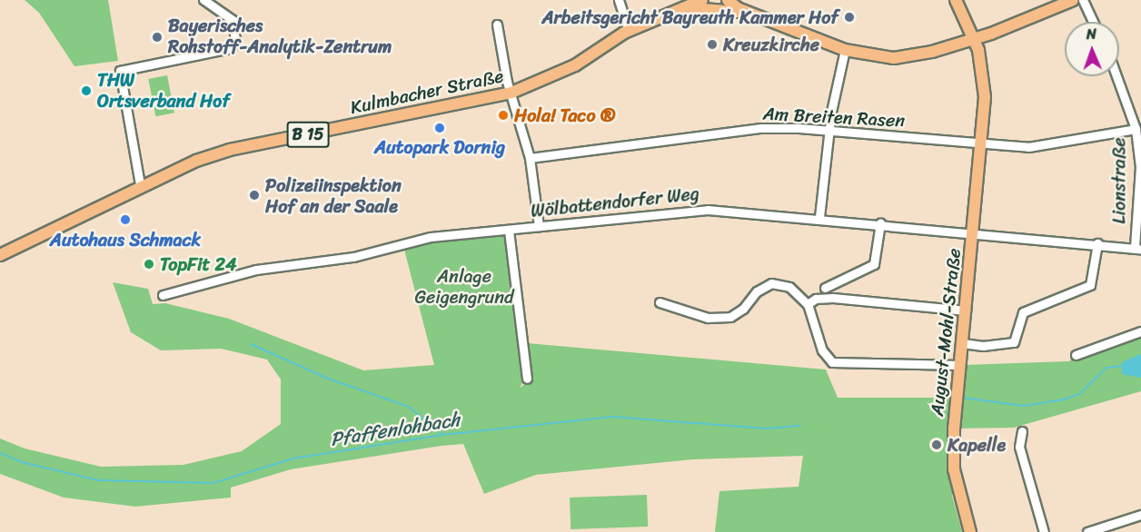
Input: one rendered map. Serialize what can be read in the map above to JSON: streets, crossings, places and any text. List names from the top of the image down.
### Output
{
  "streets": {
    "main road": ["Kulmbacher Straße", "B 15", "August-Mohl-Straße"],
    "street": ["Am Breiten Rasen", "Lionstraße", "Wölbattendorfer Weg"]
  },
  "crossings": [
    ["Kulmbacher Straße", "B 15"],
    ["Am Breiten Rasen", "Lionstraße"],
    ["Am Breiten Rasen", "August-Mohl-Straße"],
    ["B 15", "August-Mohl-Straße"],
    ["Lionstraße", "Wölbattendorfer Weg"],
    ["Wölbattendorfer Weg", "August-Mohl-Straße"]
  ],
  "water": ["Pfaffenlohbach"],
  "parks": ["Anlage Geigengrund"],
  "places": [
    "Arbeitsgericht Bayreuth Kammer Hof",
    "Bayerisches Rohstoff-Analytik-Zentrum",
    "Kreuzkirche",
    "THW Ortsverband Hof",
    "Hola! Taco ®",
    "Autopark Dornig",
    "Polizeiinspektion Hof an der Saale",
    "Autohaus Schmack",
    "TopFit 24",
    "Kapelle"
  ],
  "north": "top"
}
